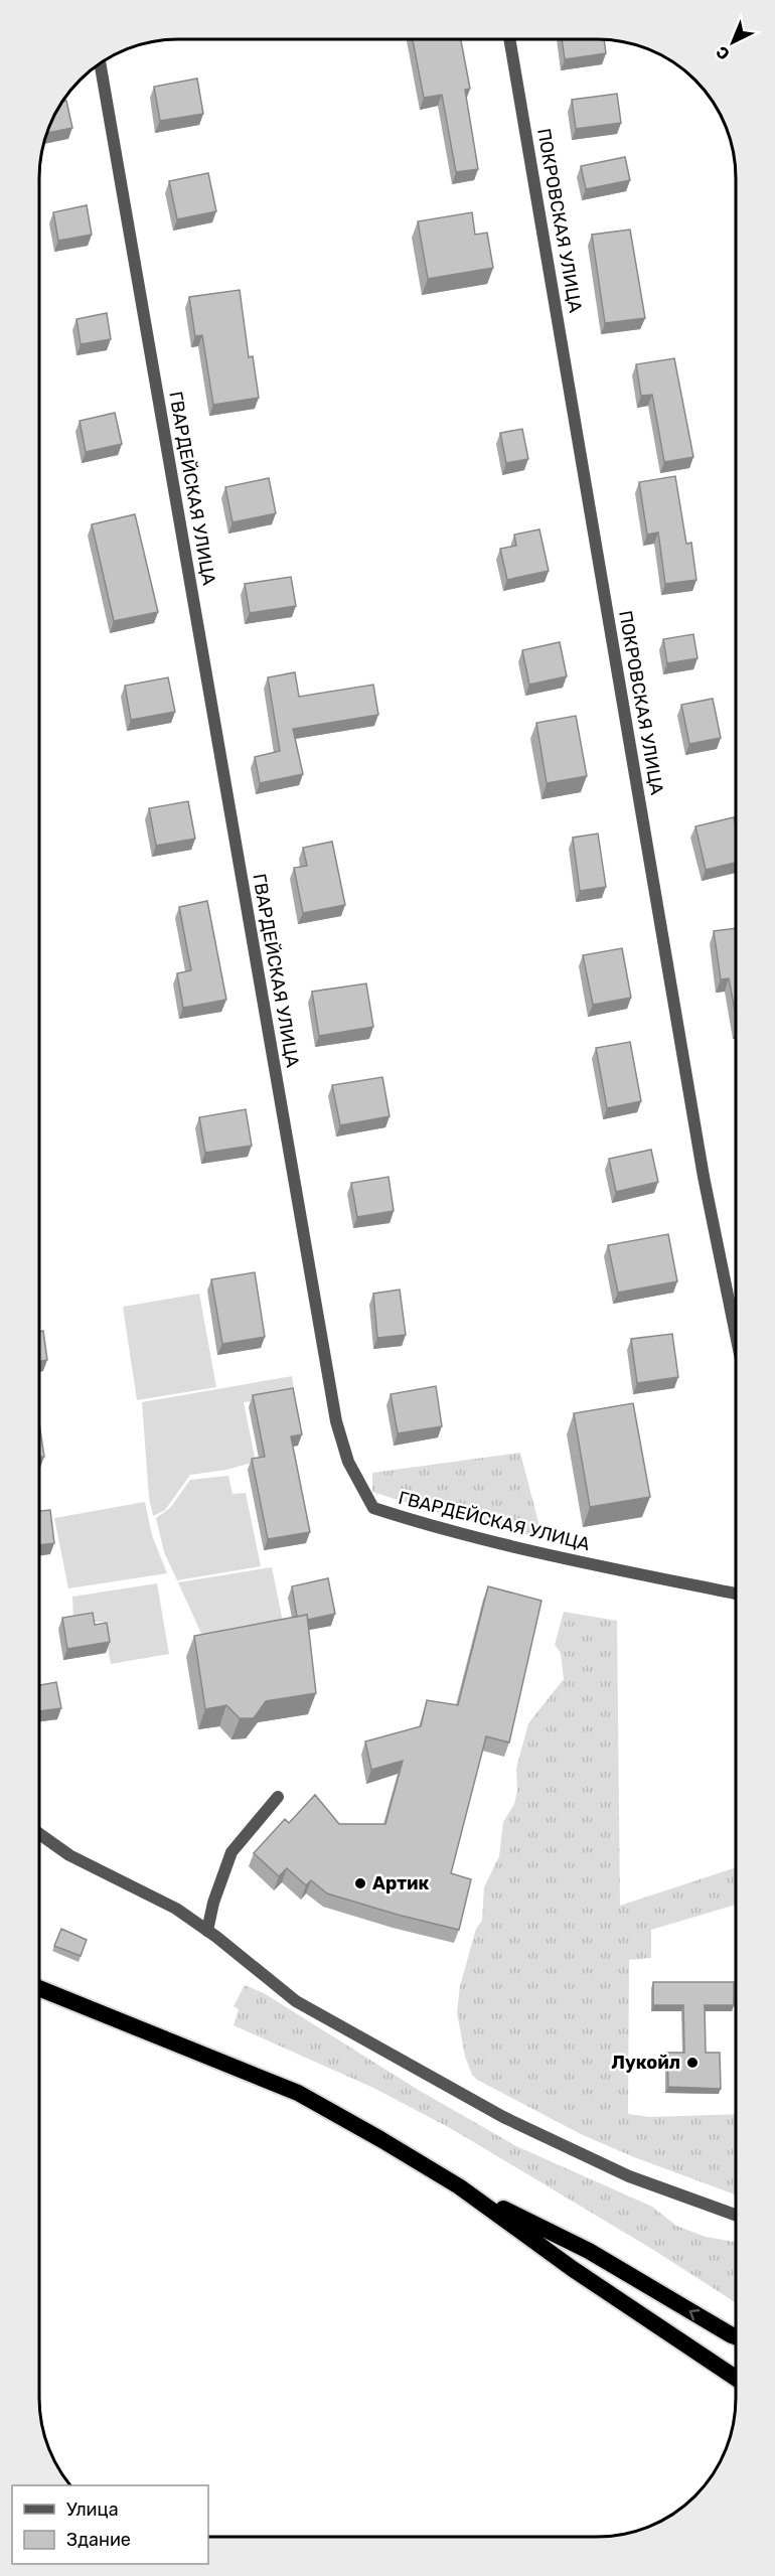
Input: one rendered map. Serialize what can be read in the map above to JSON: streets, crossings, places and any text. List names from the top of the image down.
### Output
{
  "streets": {
    "street": ["ПОКРОВСКАЯ УЛИЦА", "ГВАРДЕЙСКАЯ УЛИЦА"]
  },
  "places": ["Артик", "Лукойл"],
  "legend": ["Улица", "Здание"],
  "north": "bottom left"
}
